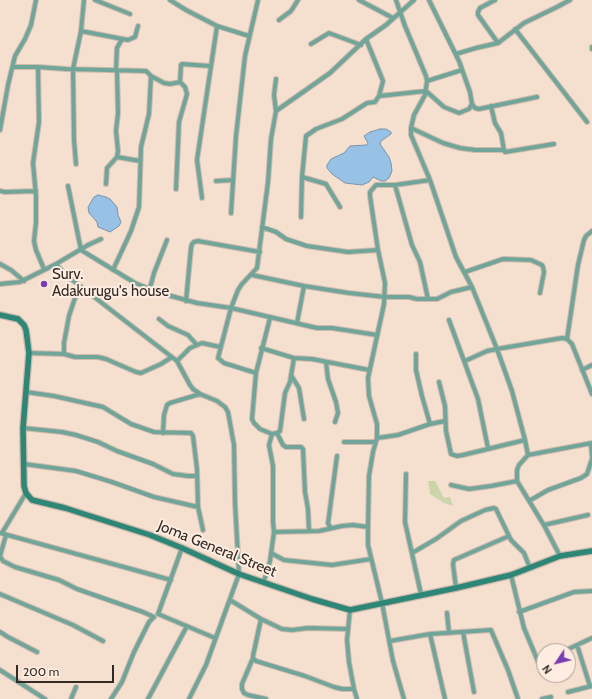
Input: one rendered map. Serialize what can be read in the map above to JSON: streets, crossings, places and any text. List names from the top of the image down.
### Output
{
  "streets": {
    "street": ["Joma General Street"]
  },
  "places": ["Surv. Adakurugu's house"],
  "scale_bar": "200 m",
  "north": "bottom left"
}
